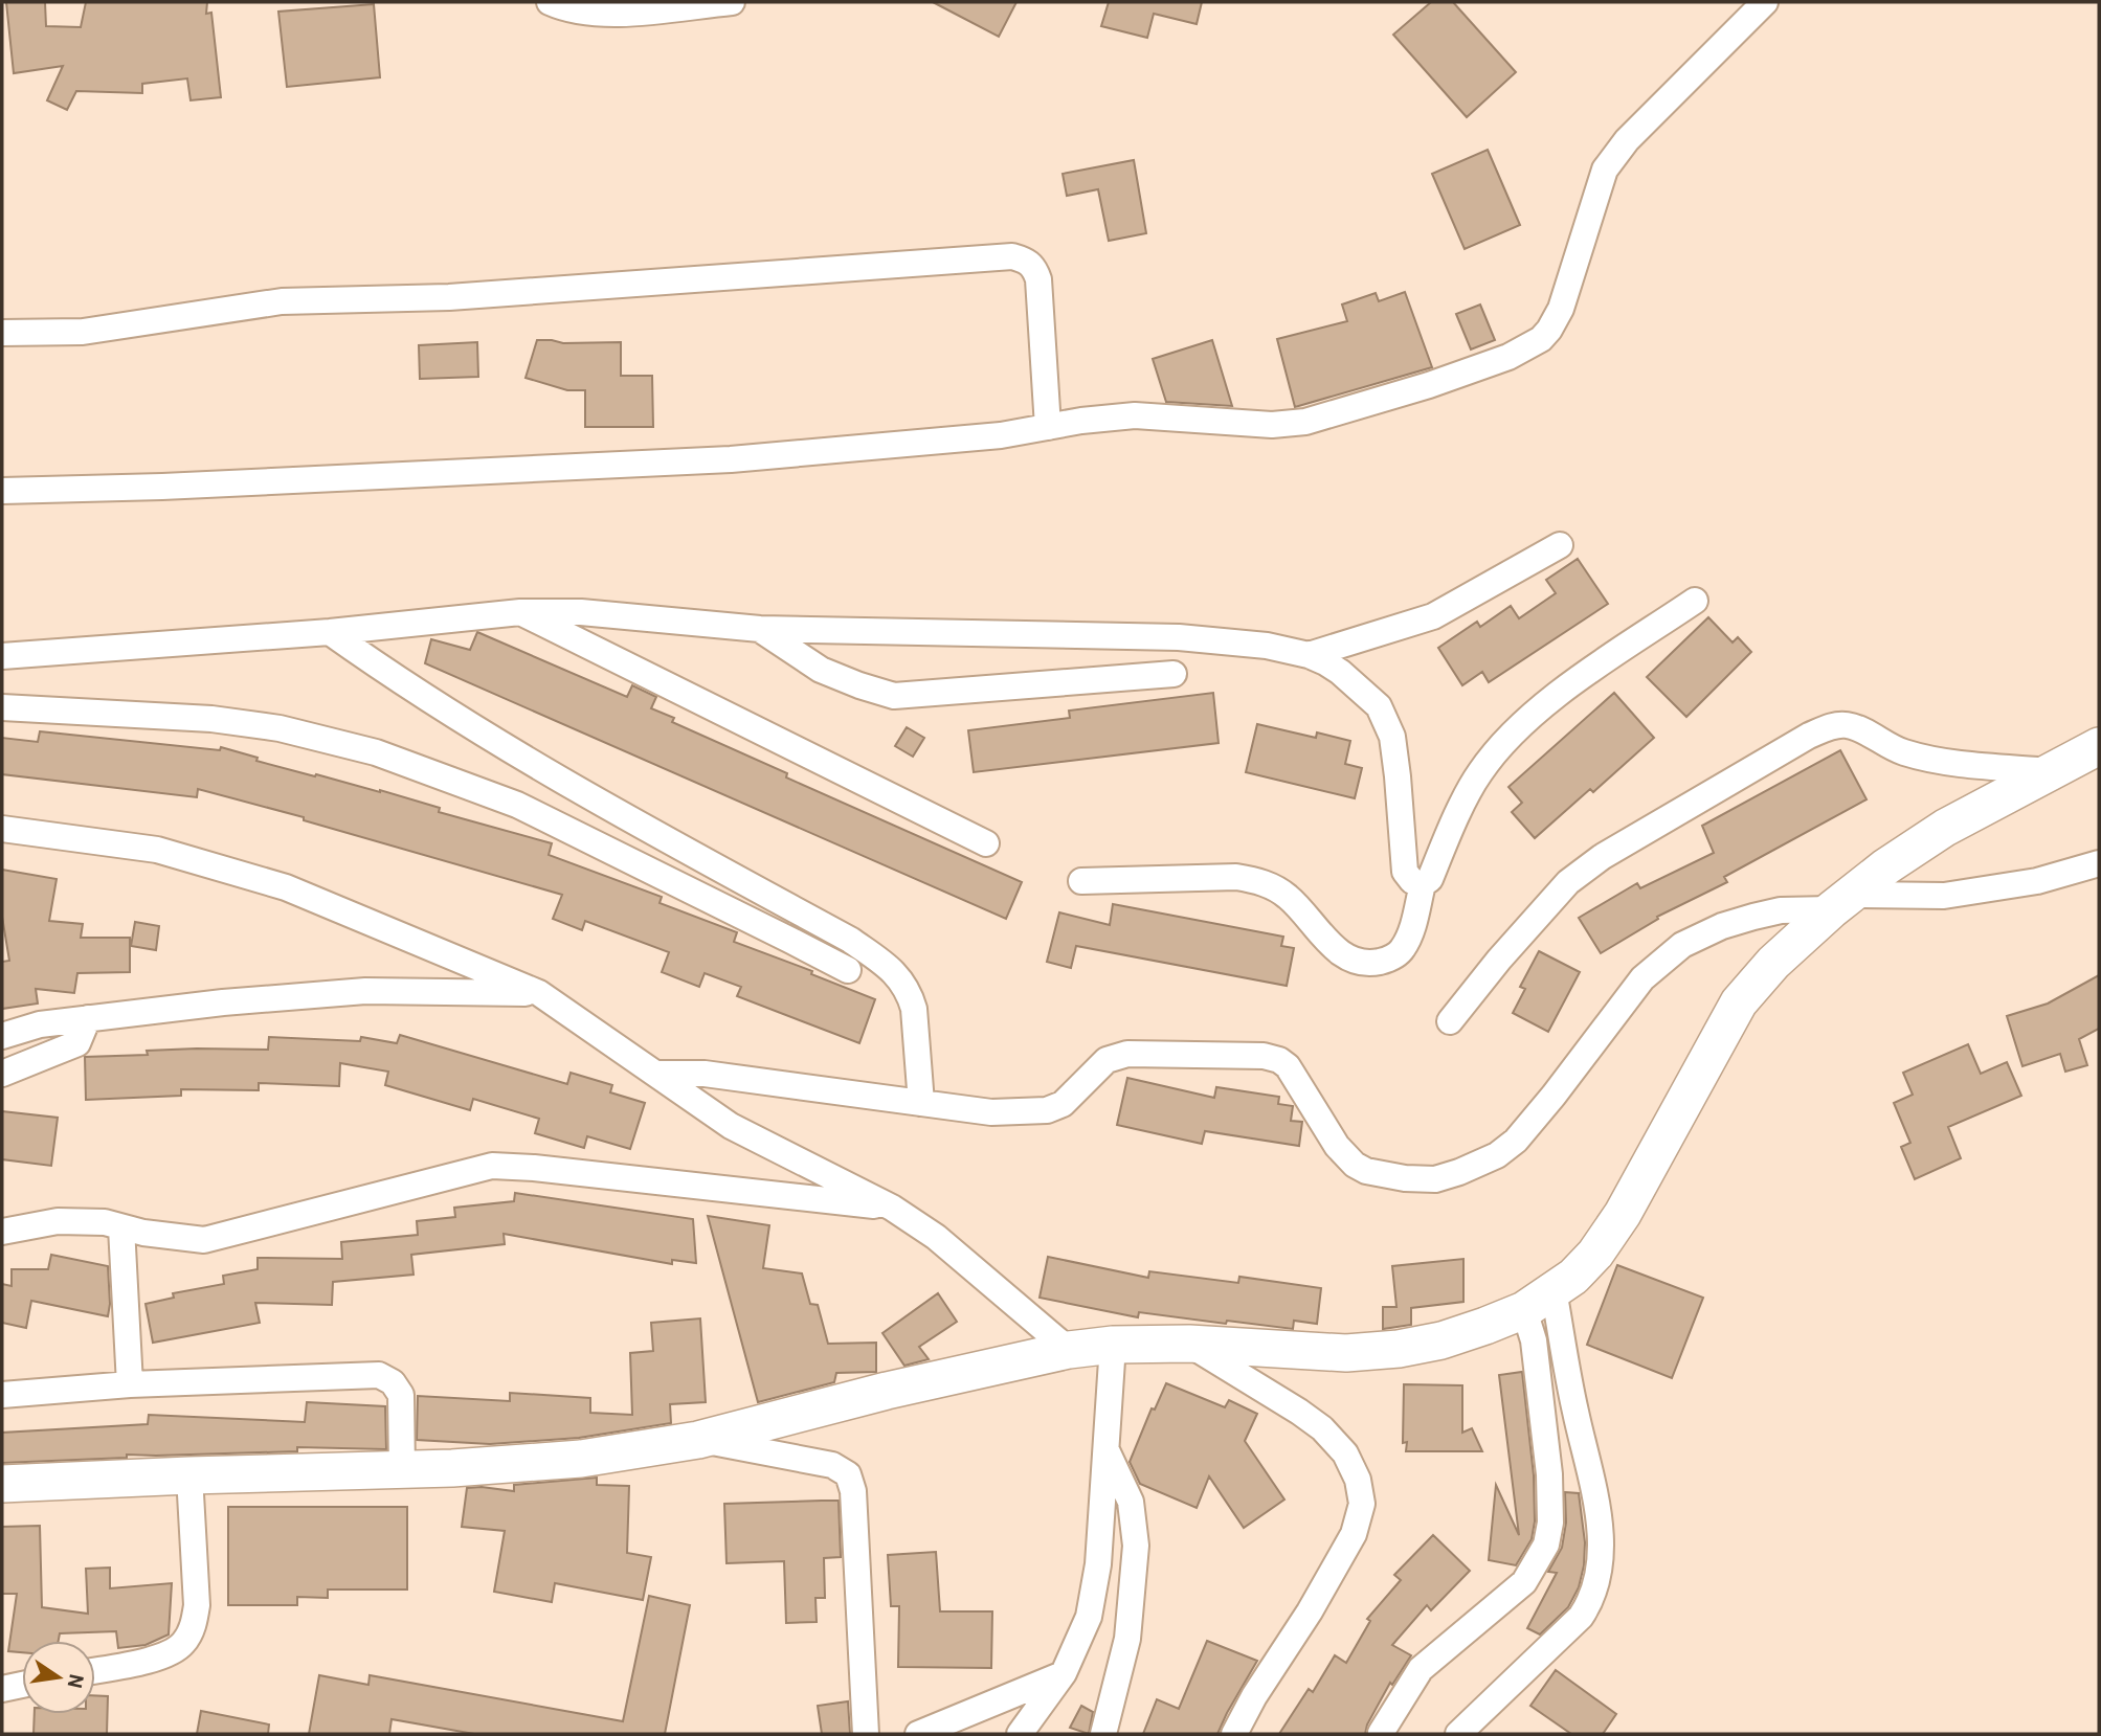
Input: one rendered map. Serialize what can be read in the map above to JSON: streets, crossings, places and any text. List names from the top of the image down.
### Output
{
  "north": "right"
}
